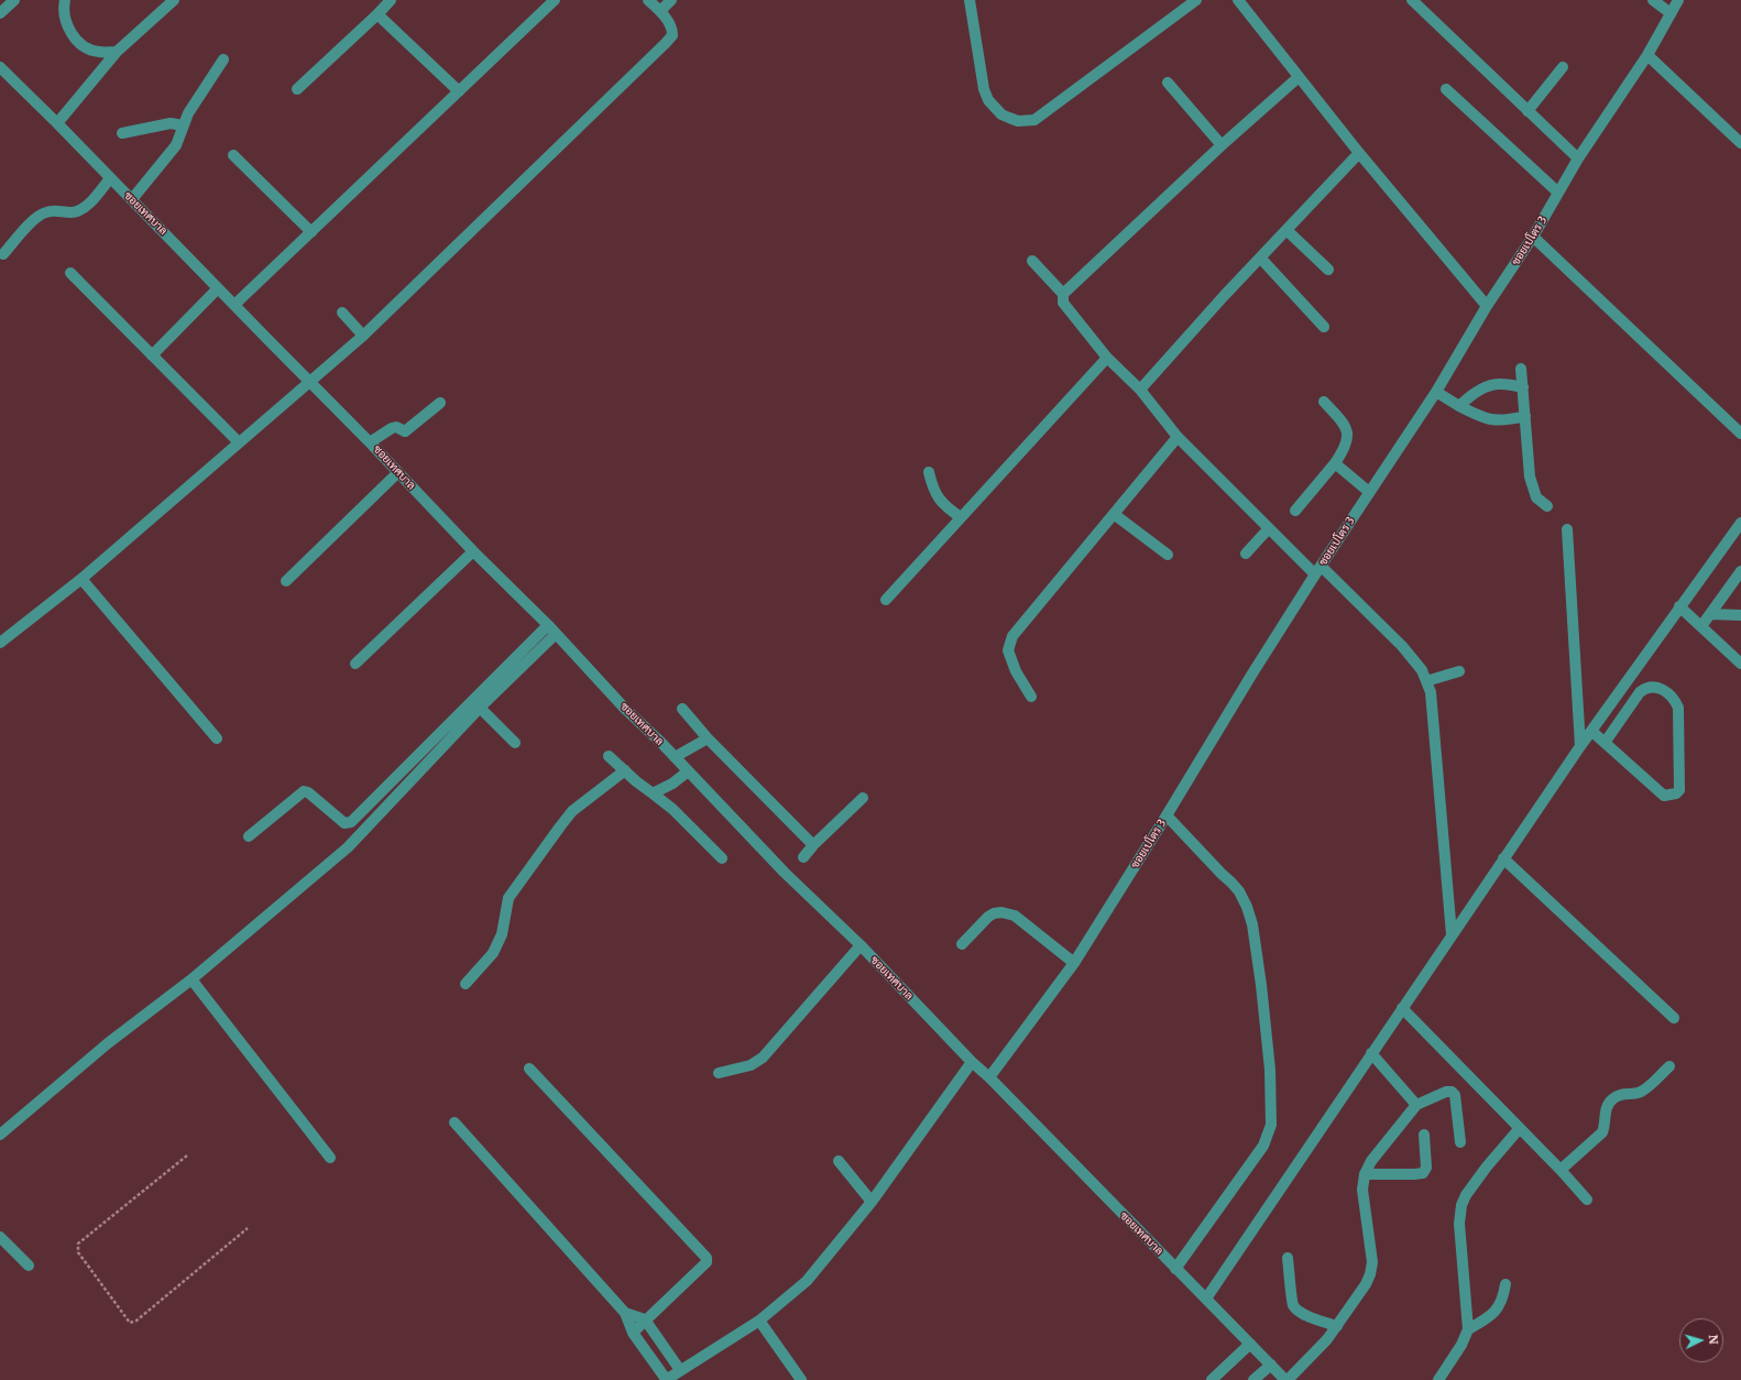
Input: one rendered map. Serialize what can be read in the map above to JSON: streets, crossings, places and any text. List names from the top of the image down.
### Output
{
  "streets": {
    "street": ["ซอยเทศบาล", "ซอยเปโตร 3"]
  },
  "crossings": [
    ["ซอยเทศบาล", "ซอยเปโตร 3"]
  ],
  "north": "right"
}
